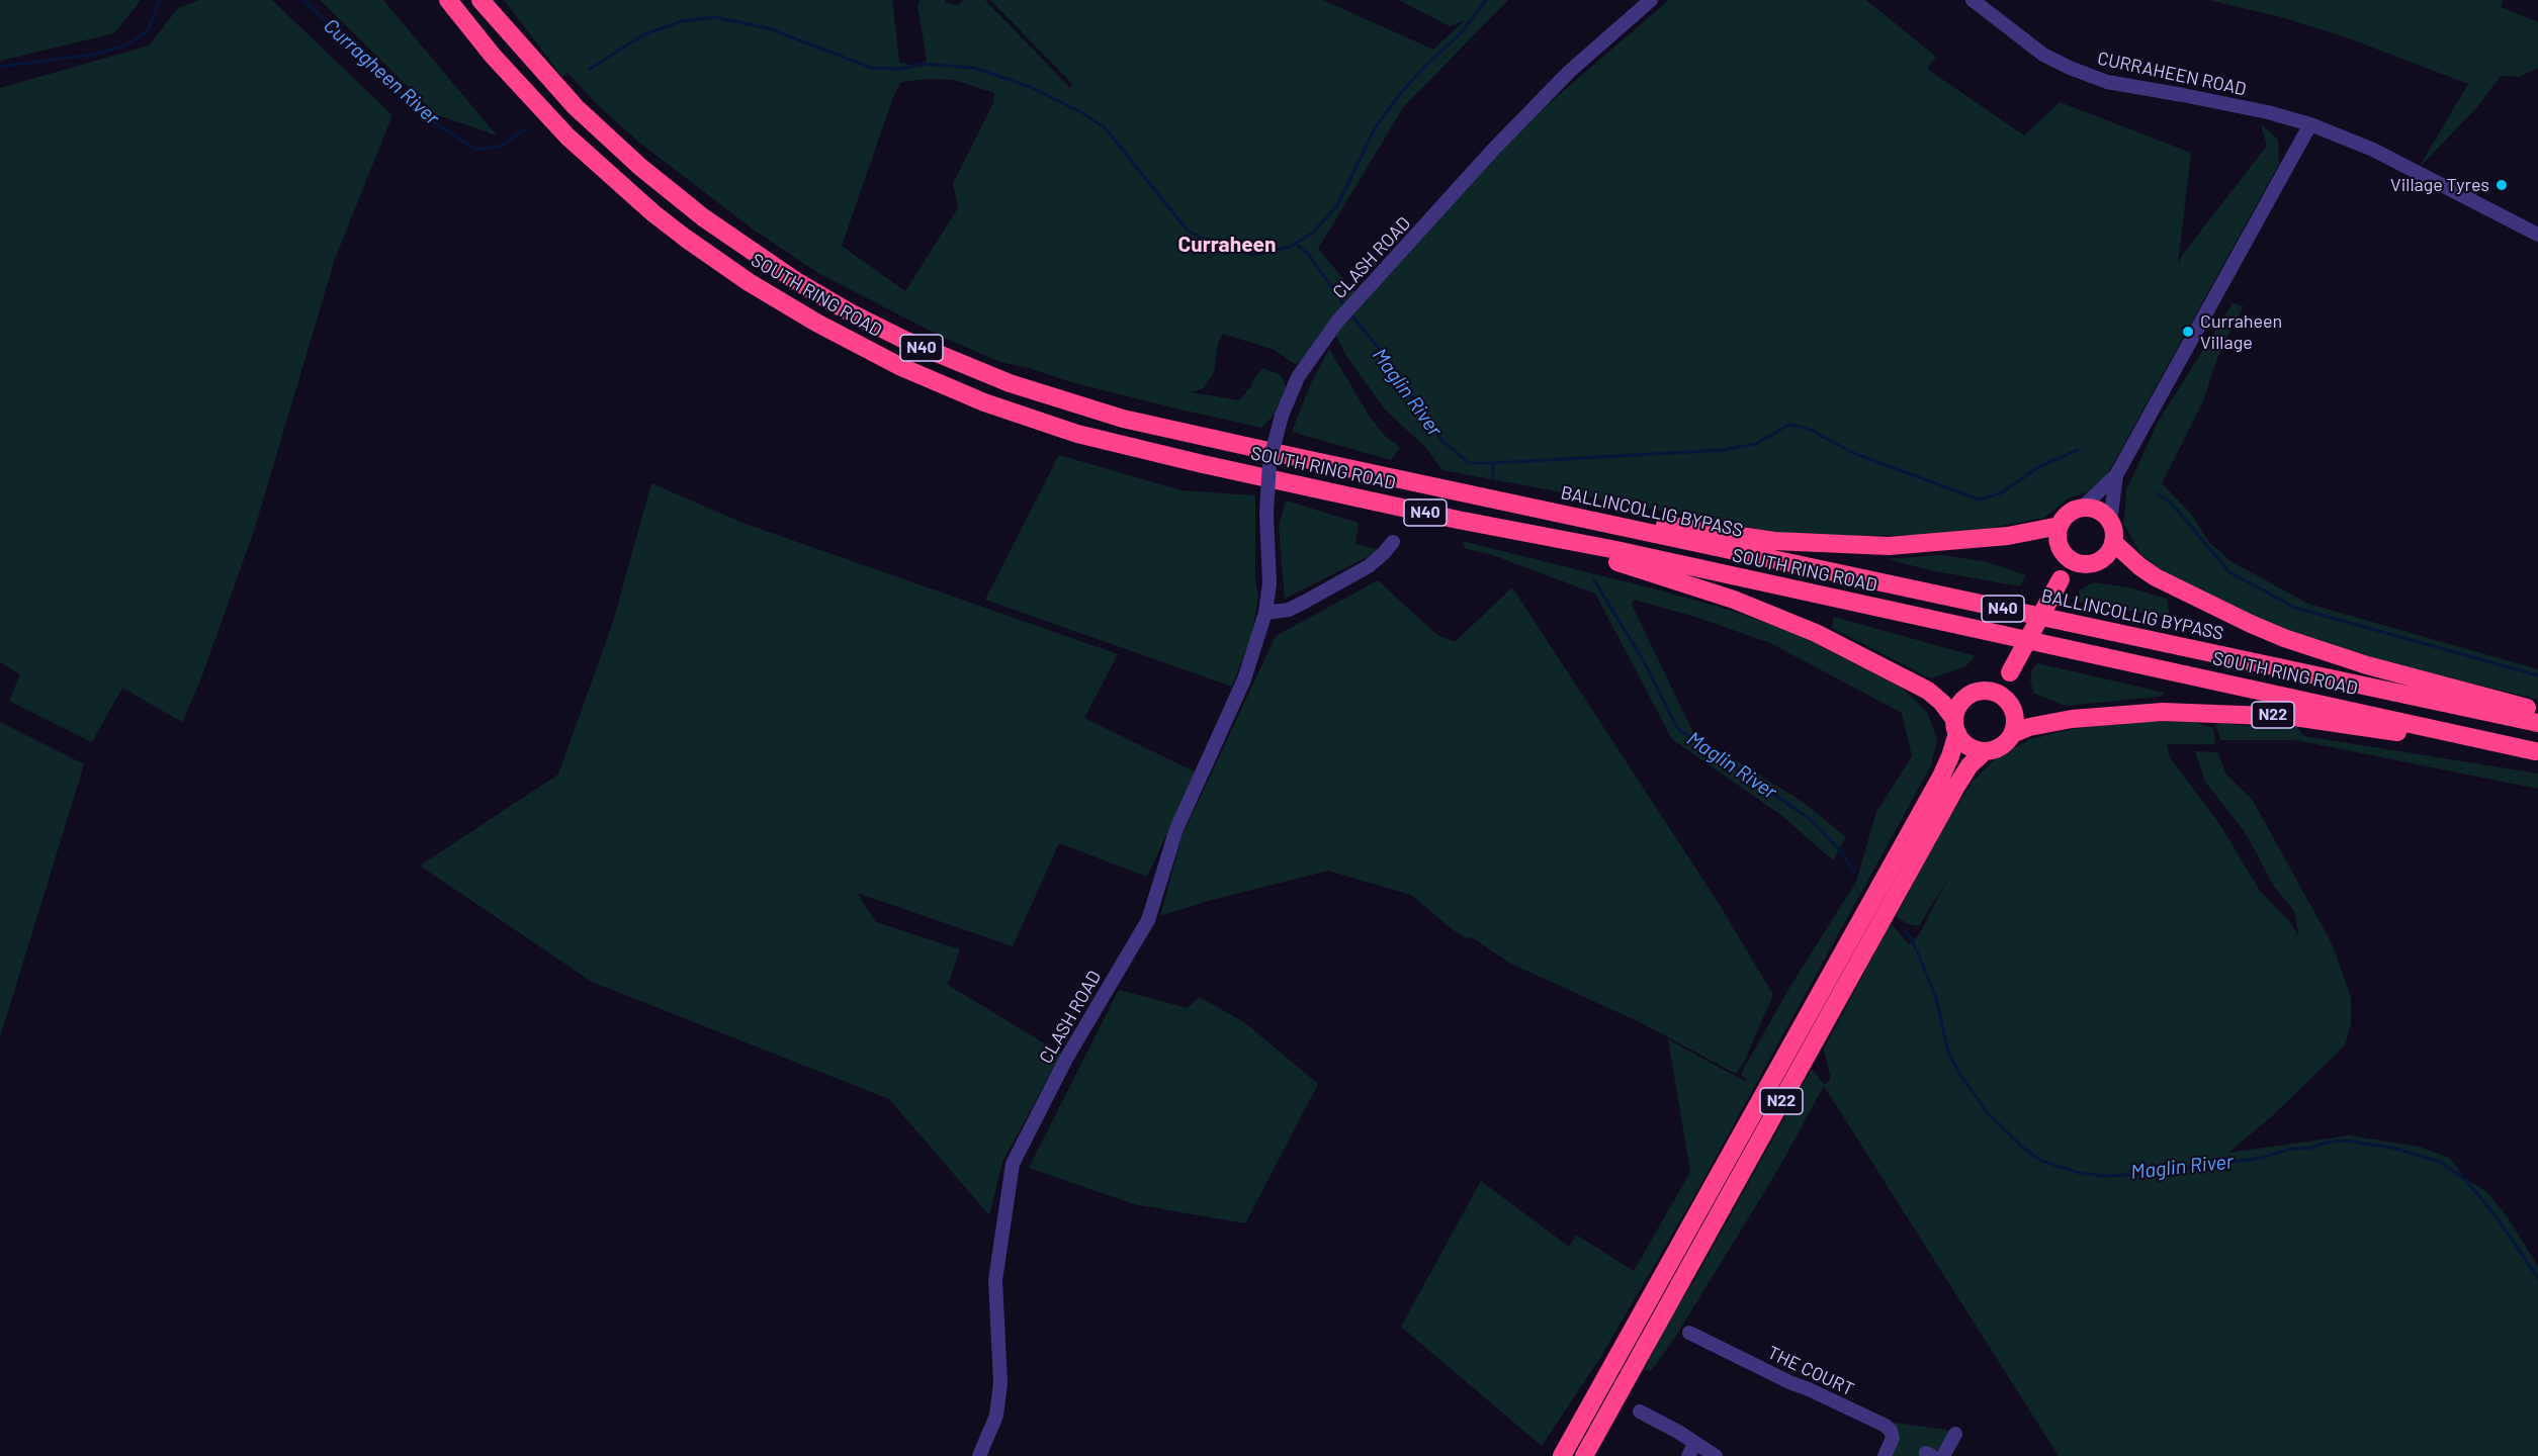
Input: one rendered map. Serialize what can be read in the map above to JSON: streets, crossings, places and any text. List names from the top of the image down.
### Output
{
  "streets": {
    "highway": [
      "SOUTH RING ROAD",
      "N40",
      "BALLINCOLLIG BYPASS",
      "N22"
    ],
    "street": ["CURRAHEEN ROAD", "CLASH ROAD", "THE COURT"]
  },
  "crossings": [
    ["SOUTH RING ROAD", "BALLINCOLLIG BYPASS"],
    ["SOUTH RING ROAD", "N22"]
  ],
  "districts": ["Curraheen"],
  "water": ["Curragheen River", "Maglin River"],
  "places": ["Village Tyres", "Curraheen Village"]
}
